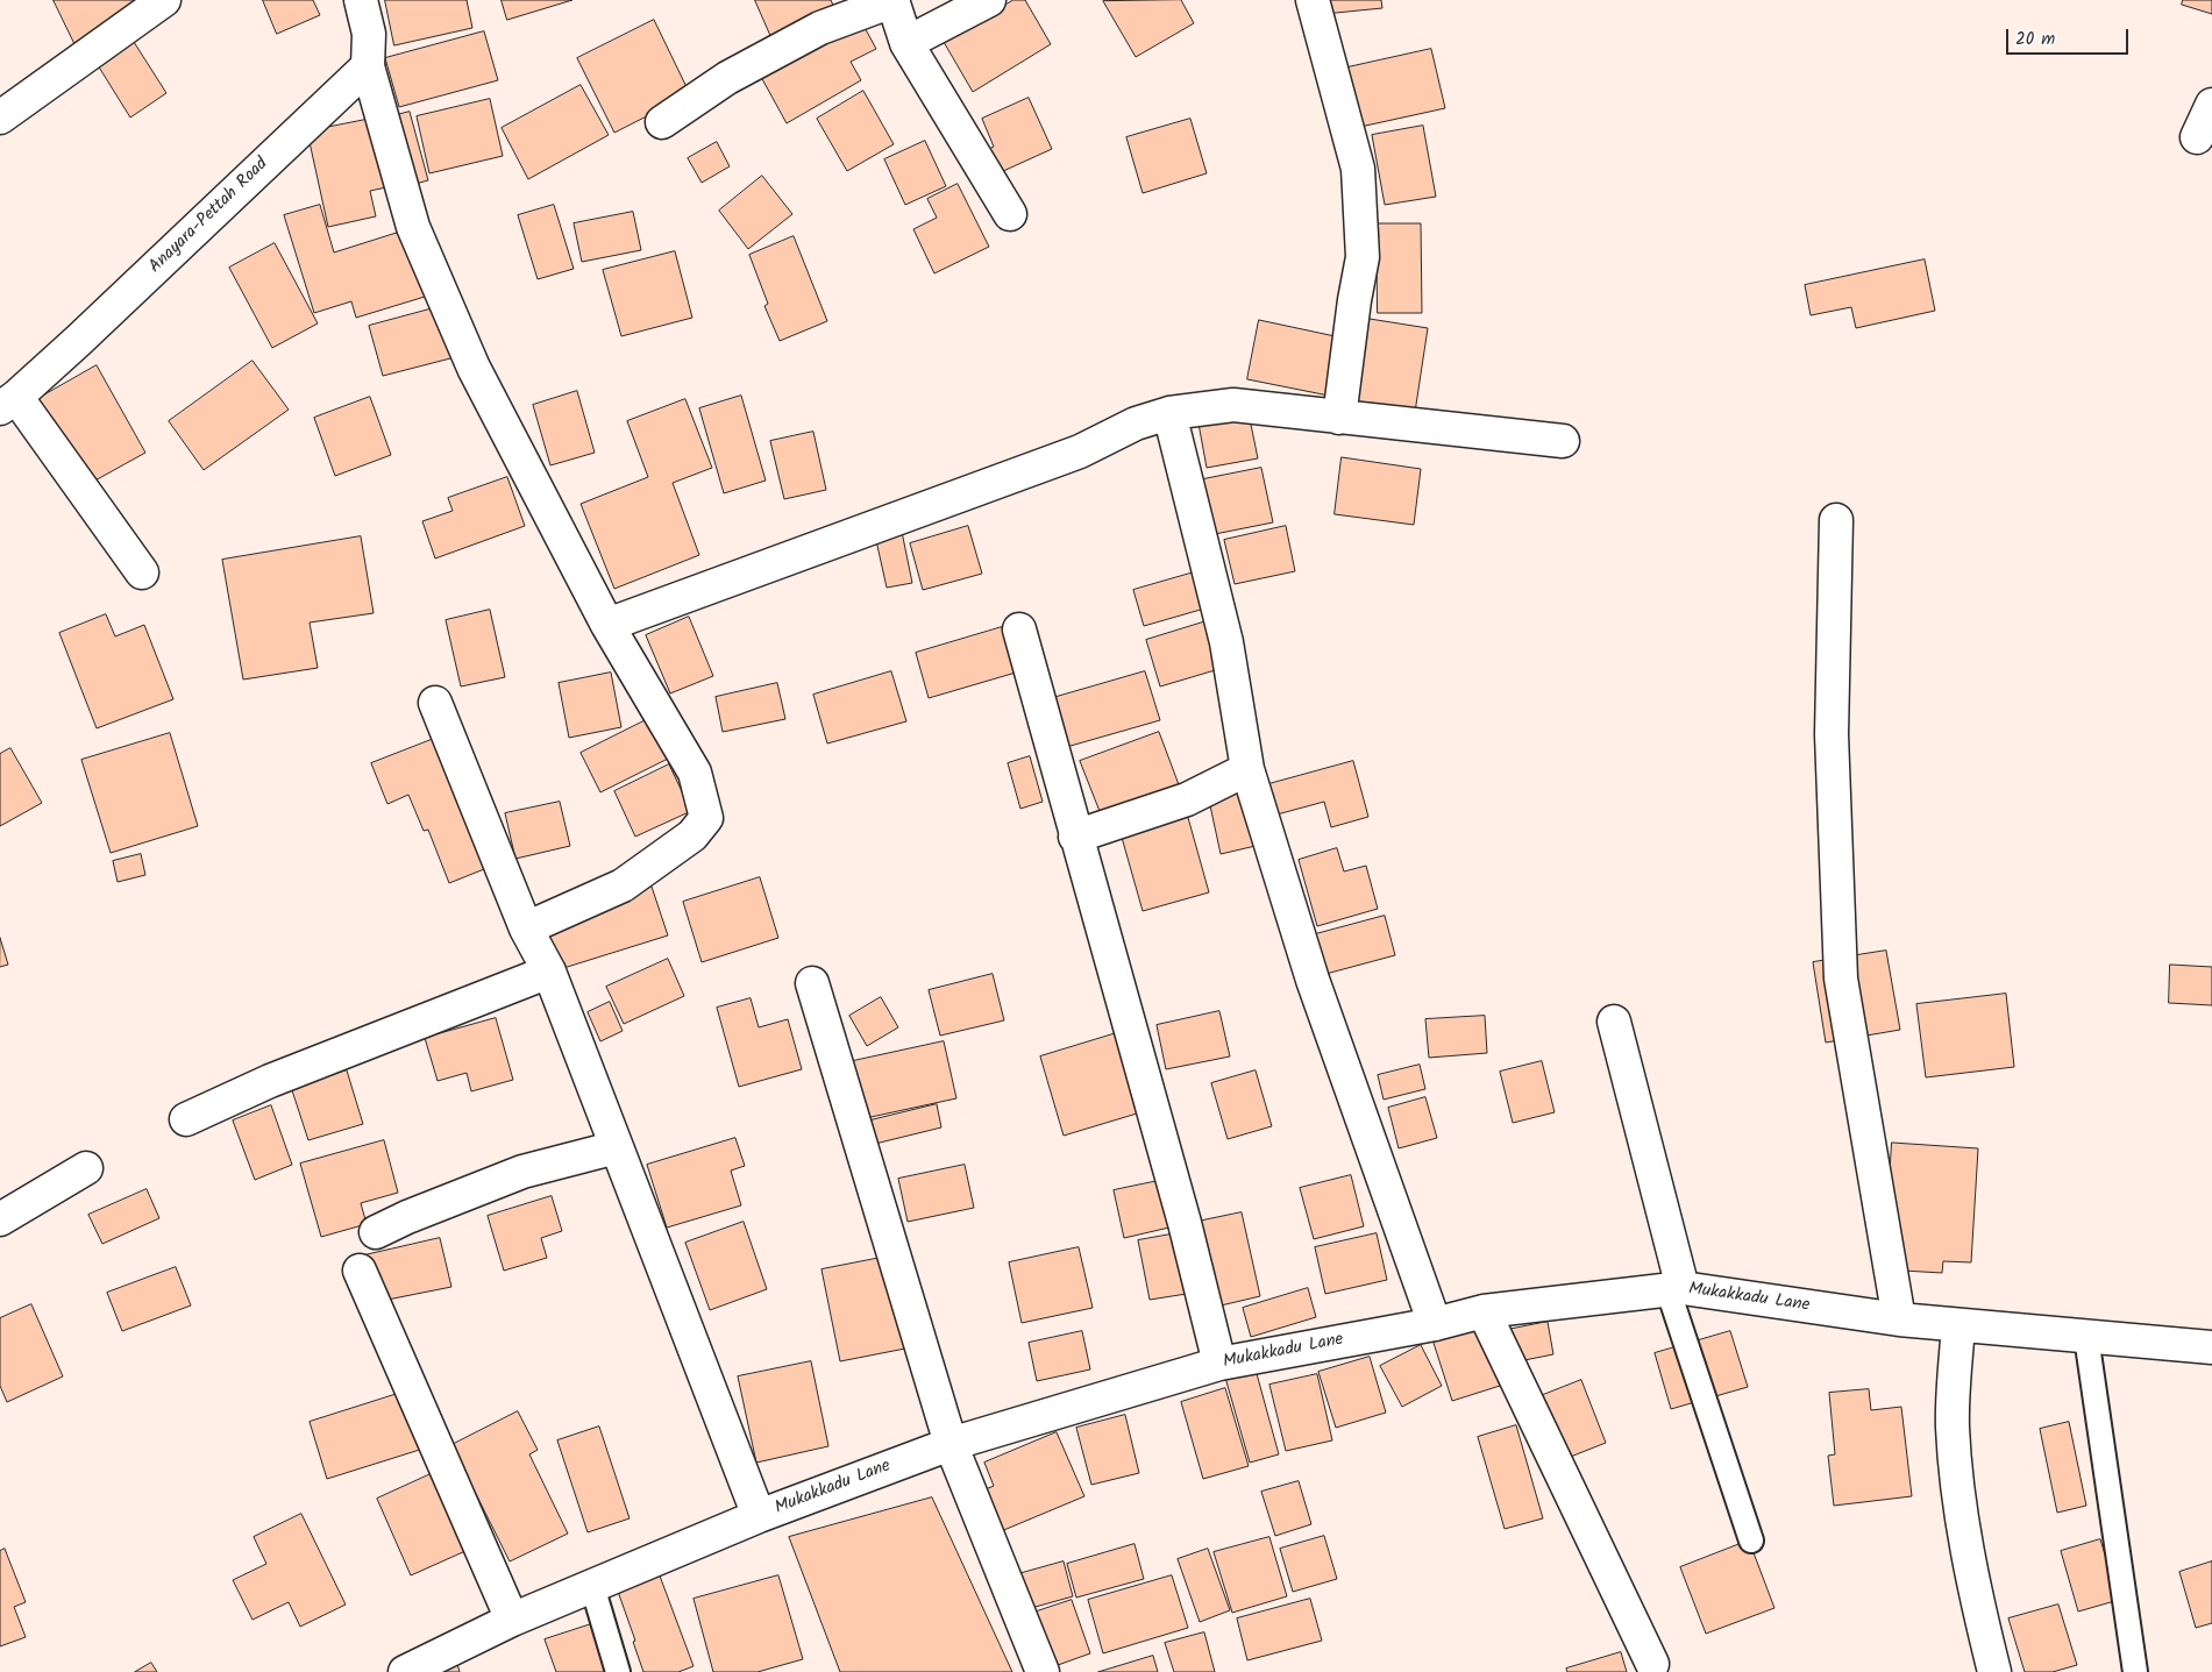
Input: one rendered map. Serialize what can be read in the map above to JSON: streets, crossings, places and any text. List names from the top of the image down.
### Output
{
  "streets": {
    "street": ["Anayara-Pettah Road", "Mukakkadu Lane"]
  },
  "scale_bar": "20 m"
}
